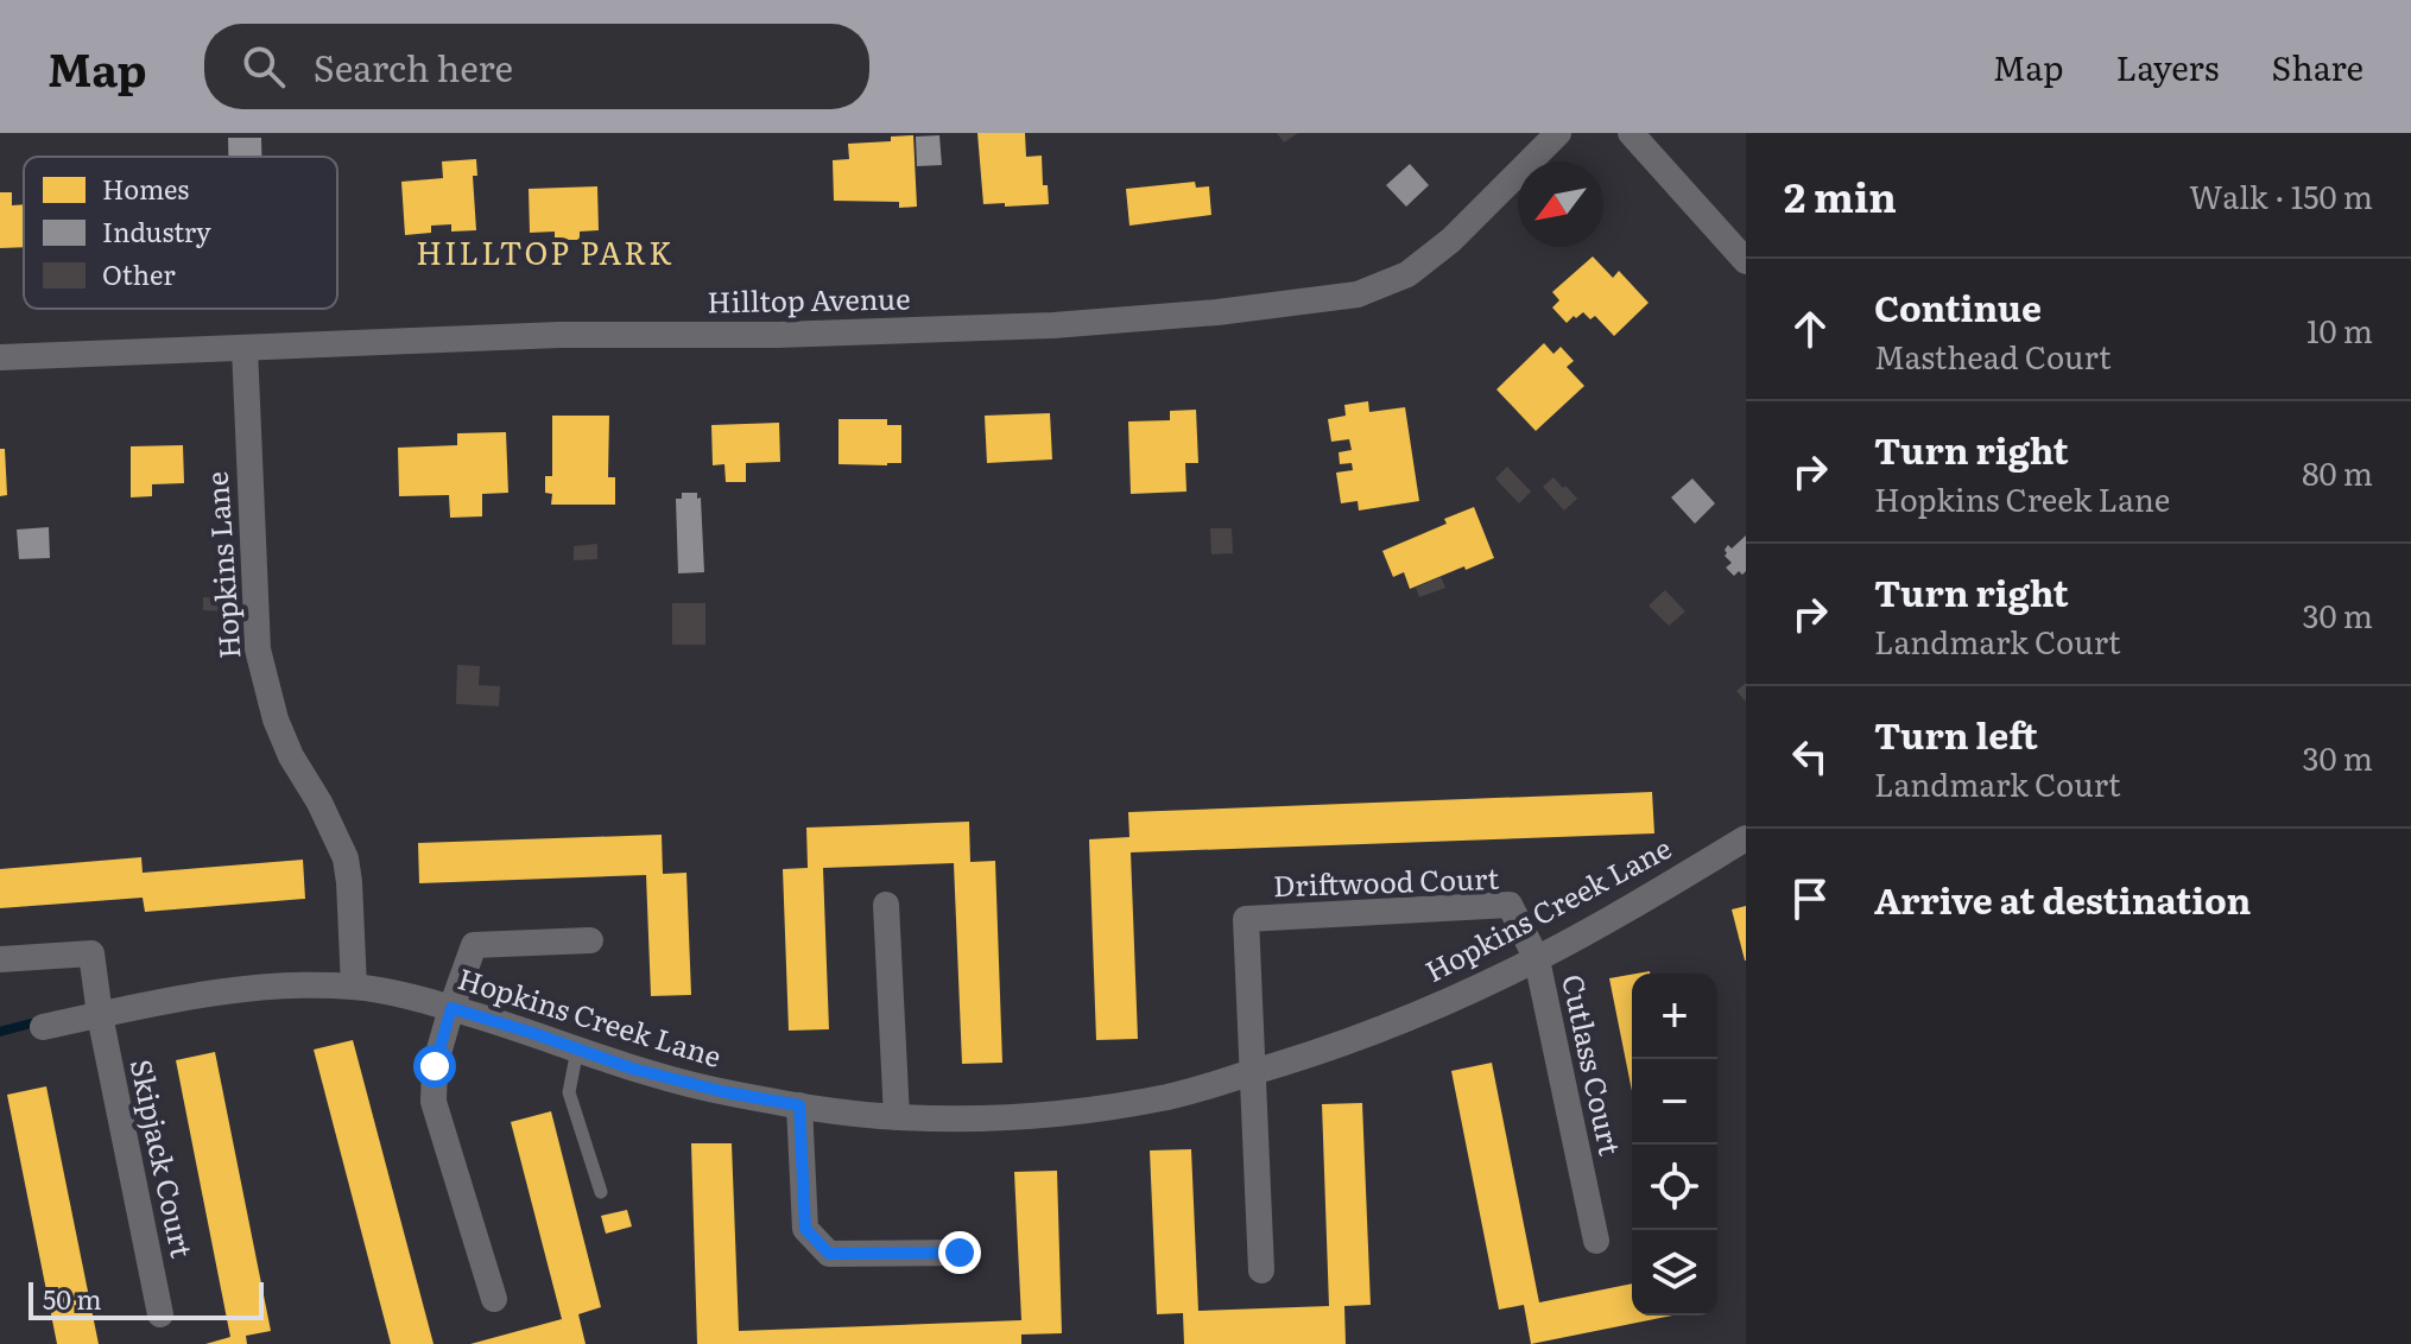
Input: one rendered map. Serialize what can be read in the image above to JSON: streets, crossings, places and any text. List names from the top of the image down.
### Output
{
  "streets": {
    "street": [
      "Hilltop Avenue",
      "Hopkins Lane",
      "Driftwood Court",
      "Hopkins Creek Lane",
      "Cutlass Court",
      "Skipjack Court"
    ]
  },
  "crossings": [
    ["Hilltop Avenue", "Hopkins Lane"],
    ["Hopkins Lane", "Hopkins Creek Lane"],
    ["Driftwood Court", "Hopkins Creek Lane"],
    ["Driftwood Court", "Cutlass Court"],
    ["Hopkins Creek Lane", "Cutlass Court"],
    ["Hopkins Creek Lane", "Skipjack Court"]
  ],
  "districts": ["HILLTOP PARK"],
  "legend": ["Homes", "Industry", "Other"],
  "scale_bar": "50 m",
  "north": "bottom left",
  "page": {
    "header": "Map",
    "search": "Search here",
    "nav": ["Map", "Layers", "Share"],
    "heading": ["2 min", "Walk · 150 m"],
    "list": [
      ["Continue", "Masthead Court", "10 m"],
      ["Turn right", "Hopkins Creek Lane", "80 m"],
      ["Turn right", "Landmark Court", "30 m"],
      ["Turn left", "Landmark Court", "30 m"],
      "Arrive at destination"
    ],
    "map_buttons": ["+", "−"],
    "scale": "50 m"
  }
}
